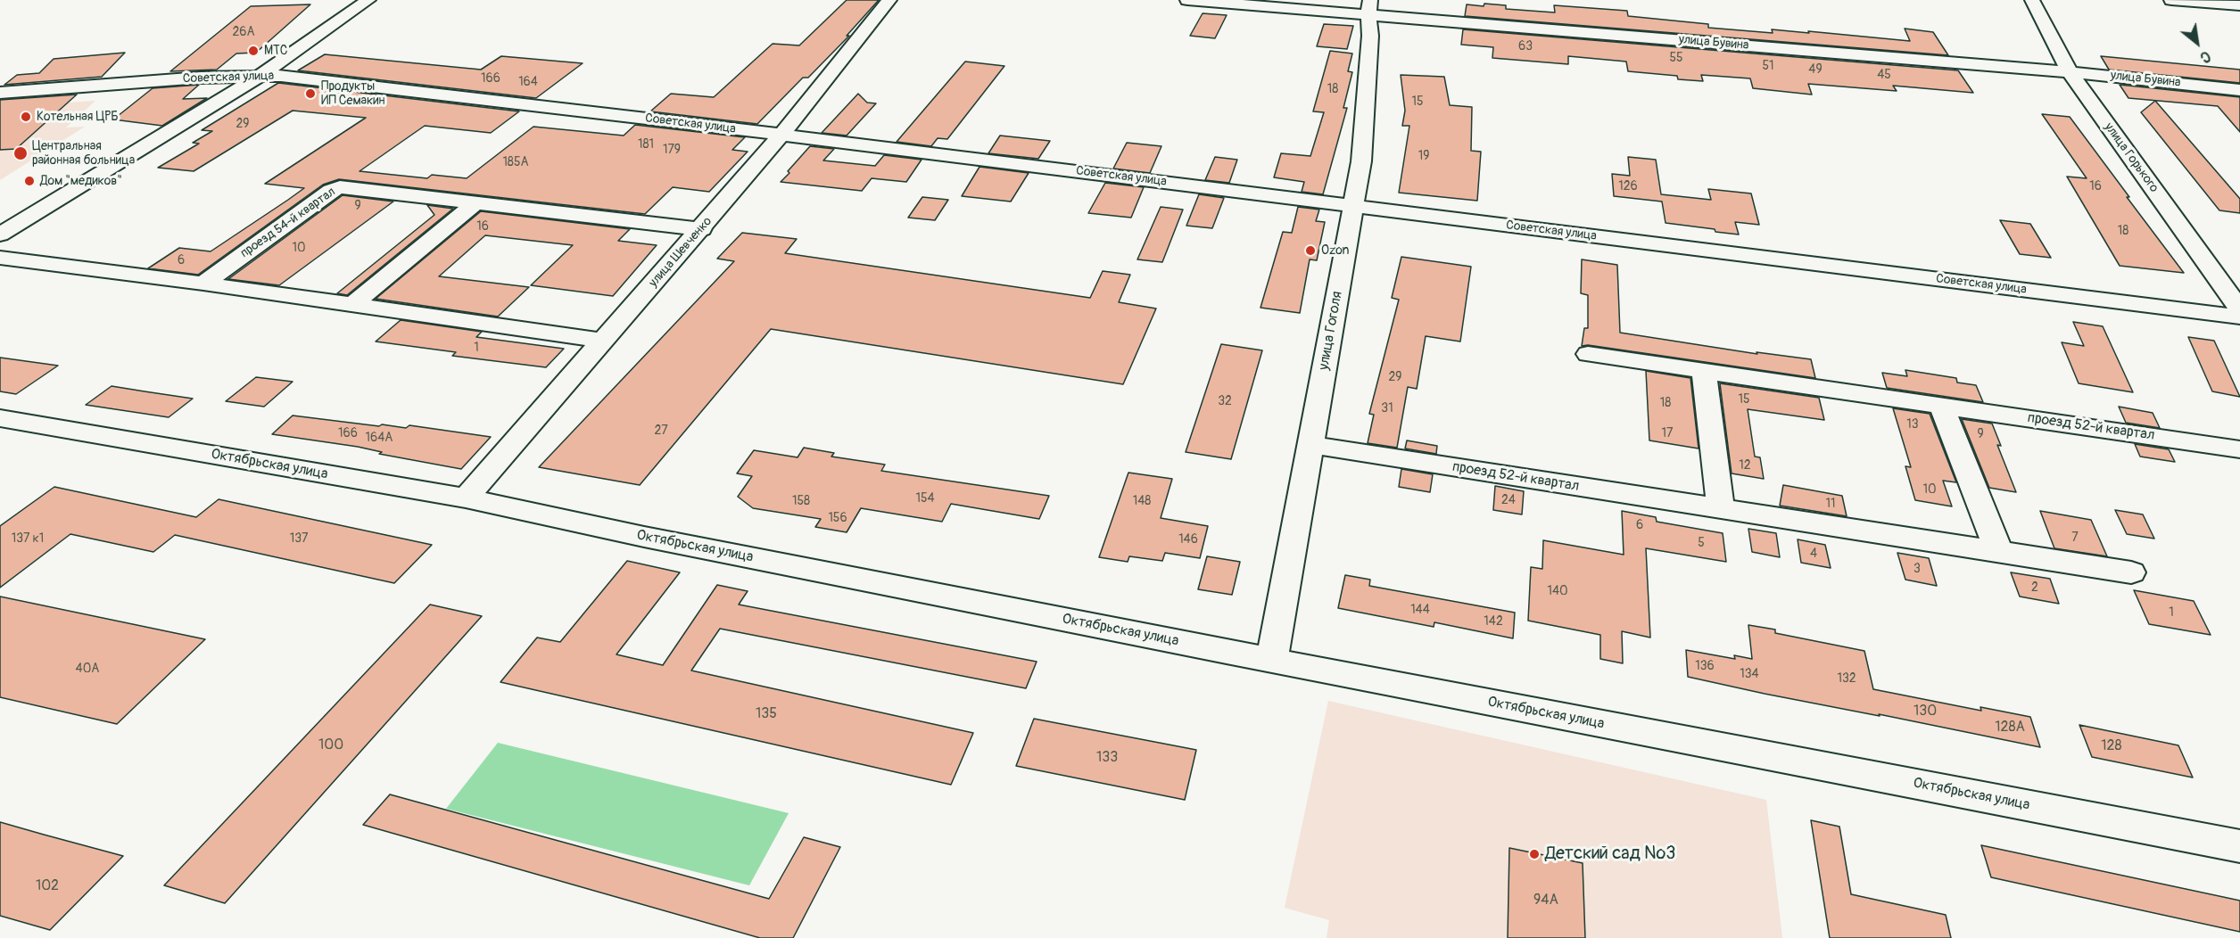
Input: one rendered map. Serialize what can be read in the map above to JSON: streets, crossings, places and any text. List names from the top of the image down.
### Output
{
  "streets": {
    "street": [
      "улица Бувина",
      "Советская улица",
      "улица Горького",
      "проезд 54-й квартал",
      "улица Шевченко",
      "улица Гоголя",
      "проезд 52-й квартал",
      "Октябрьская улица"
    ]
  },
  "crossings": [
    ["улица Бувина", "улица Горького"],
    ["улица Бувина", "улица Гоголя"],
    ["Советская улица", "улица Шевченко"],
    ["Советская улица", "улица Гоголя"],
    ["проезд 54-й квартал", "улица Шевченко"],
    ["улица Шевченко", "Октябрьская улица"],
    ["улица Гоголя", "проезд 52-й квартал"],
    ["улица Гоголя", "Октябрьская улица"]
  ],
  "places": [
    "МТС",
    "Продукты ИП Семакин",
    "Котельная ЦРБ",
    "Центральная районная больница",
    "Дом \"медиков\"",
    "Ozon",
    "Детский сад №3"
  ],
  "house_numbers": [
    "26А",
    "63",
    "55",
    "51",
    "49",
    "45",
    "166",
    "164",
    "18",
    "15",
    "29",
    "181",
    "179",
    "19",
    "185А",
    "126",
    "16",
    "9",
    "16",
    "18",
    "10",
    "6",
    "1",
    "29",
    "15",
    "32",
    "18",
    "31",
    "13",
    "27",
    "166",
    "17",
    "9",
    "164А",
    "12",
    "10",
    "154",
    "24",
    "158",
    "148",
    "11",
    "156",
    "6",
    "7",
    "137 к1",
    "137",
    "146",
    "5",
    "4",
    "3",
    "2",
    "140",
    "144",
    "1",
    "142",
    "136",
    "40А",
    "134",
    "132",
    "130",
    "135",
    "128А",
    "100",
    "128",
    "133",
    "102",
    "94А"
  ],
  "north": "bottom right"
}
